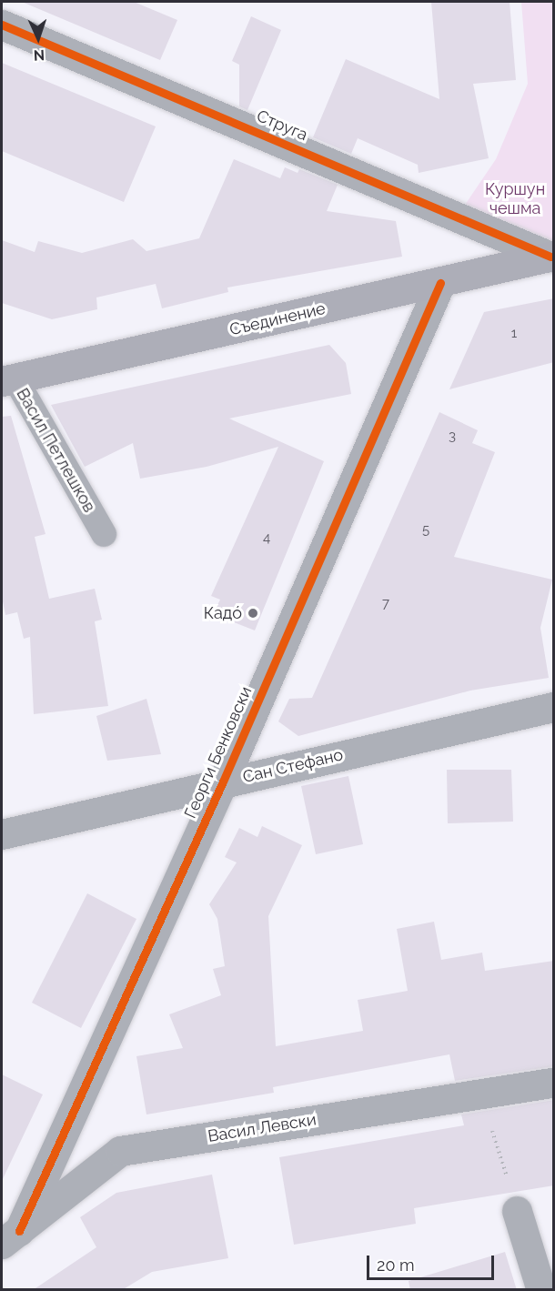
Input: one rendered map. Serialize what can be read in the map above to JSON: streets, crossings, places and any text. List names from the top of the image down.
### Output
{
  "streets": {
    "street": [
      "Струга",
      "Съединение",
      "Георги Бенковски",
      "Сан Стефано",
      "Васил Левски"
    ],
    "lane": ["Васил Петлешков"]
  },
  "crossings": [
    ["Струга", "Съединение"],
    ["Съединение", "Васил Петлешков"],
    ["Съединение", "Георги Бенковски"],
    ["Георги Бенковски", "Сан Стефано"],
    ["Георги Бенковски", "Васил Левски"]
  ],
  "parks": ["Куршун чешма"],
  "places": ["Кадó"],
  "house_numbers": [
    "1",
    "3",
    "5",
    "4",
    "7"
  ],
  "scale_bar": "20 m",
  "north": "bottom"
}
